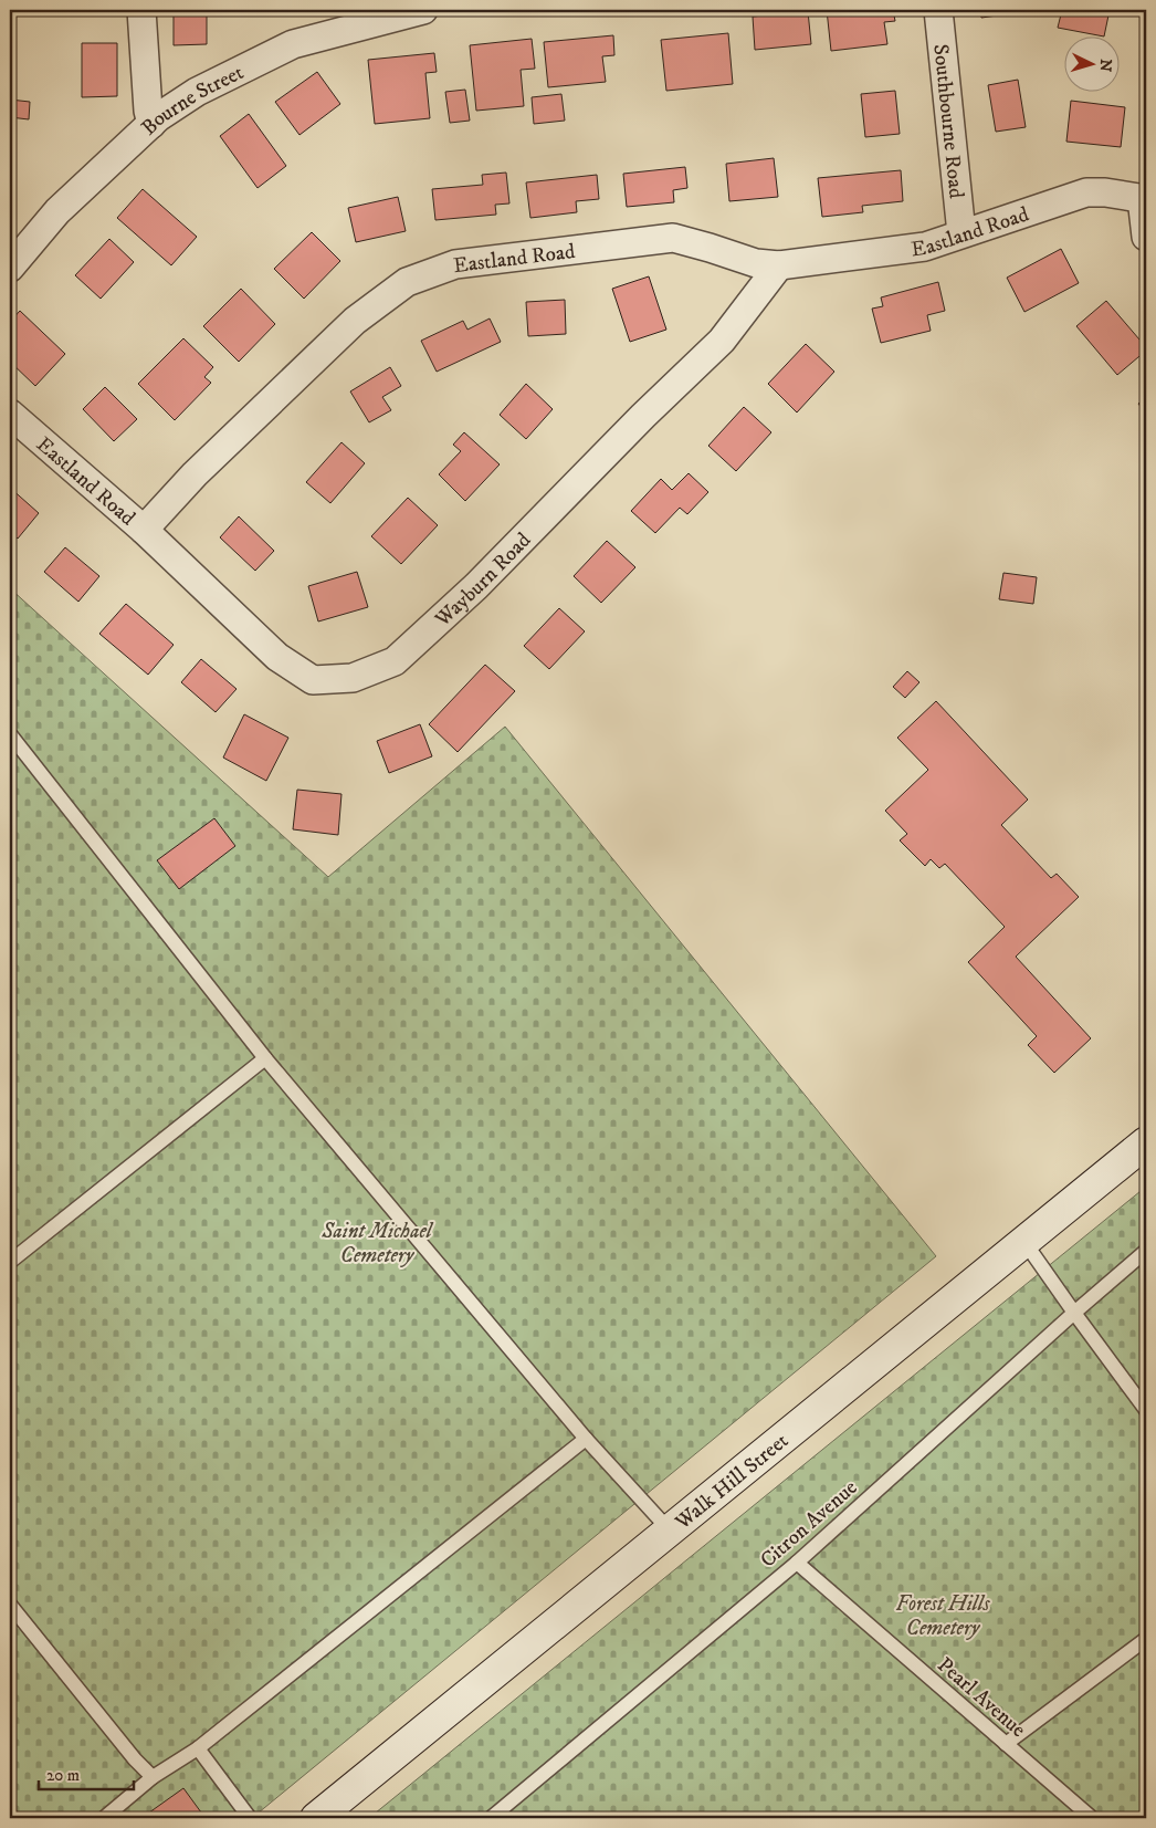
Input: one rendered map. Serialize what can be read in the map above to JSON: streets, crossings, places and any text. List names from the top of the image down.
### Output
{
  "streets": {
    "main road": ["Walk Hill Street"],
    "street": [
      "Bourne Street",
      "Southbourne Road",
      "Eastland Road",
      "Wayburn Road"
    ],
    "lane": ["Citron Avenue", "Pearl Avenue"]
  },
  "crossings": [
    ["Southbourne Road", "Eastland Road"],
    ["Eastland Road", "Wayburn Road"],
    ["Citron Avenue", "Pearl Avenue"]
  ],
  "parks": ["Saint Michael Cemetery", "Forest Hills Cemetery"],
  "scale_bar": "20 m",
  "north": "right"
}
